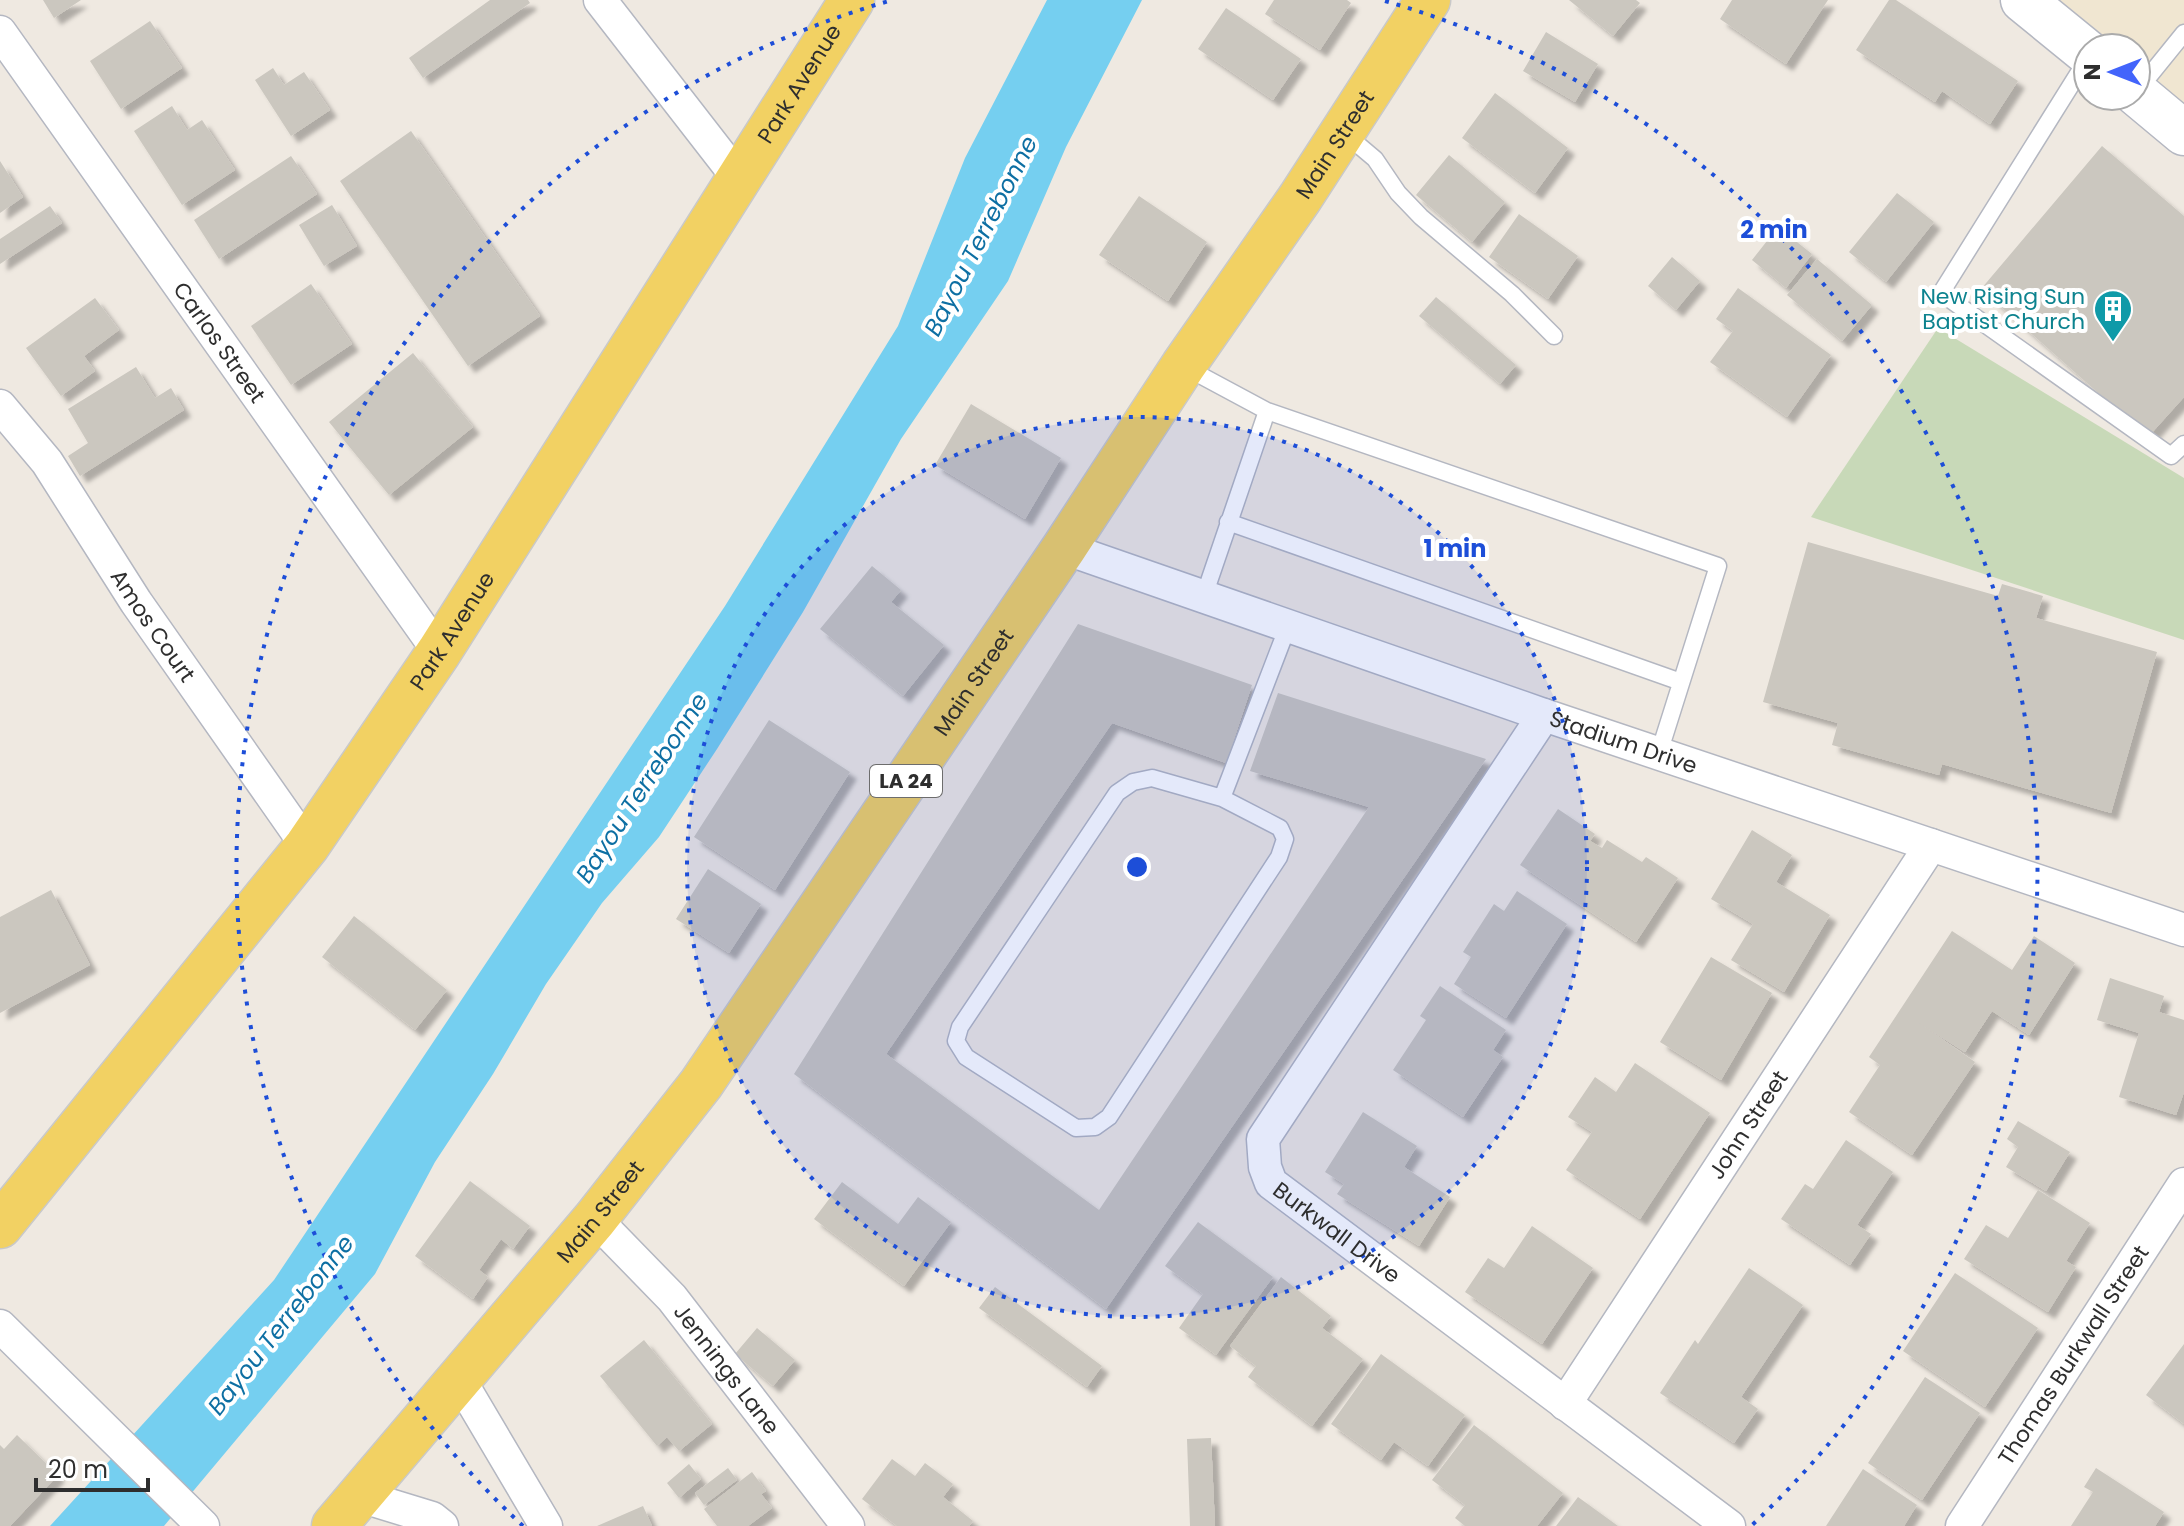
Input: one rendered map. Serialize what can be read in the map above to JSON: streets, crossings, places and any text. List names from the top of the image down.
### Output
{
  "streets": {
    "main road": ["Park Avenue", "Main Street", "LA 24"],
    "street": [
      "Carlos Street",
      "Amos Court",
      "Stadium Drive",
      "John Street",
      "Burkwall Drive",
      "Thomas Burkwall Street",
      "Jennings Lane"
    ]
  },
  "crossings": [
    ["Park Avenue", "Carlos Street"],
    ["Park Avenue", "Amos Court"],
    ["Main Street", "Stadium Drive"],
    ["Main Street", "Jennings Lane"],
    ["Stadium Drive", "John Street"],
    ["Stadium Drive", "Burkwall Drive"],
    ["John Street", "Burkwall Drive"]
  ],
  "water": ["Bayou Terrebonne"],
  "places": {
    "building": ["New Rising Sun Baptist Church"]
  },
  "scale_bar": "20 m",
  "north": "left",
  "rings": ["2 min", "1 min"]
}
